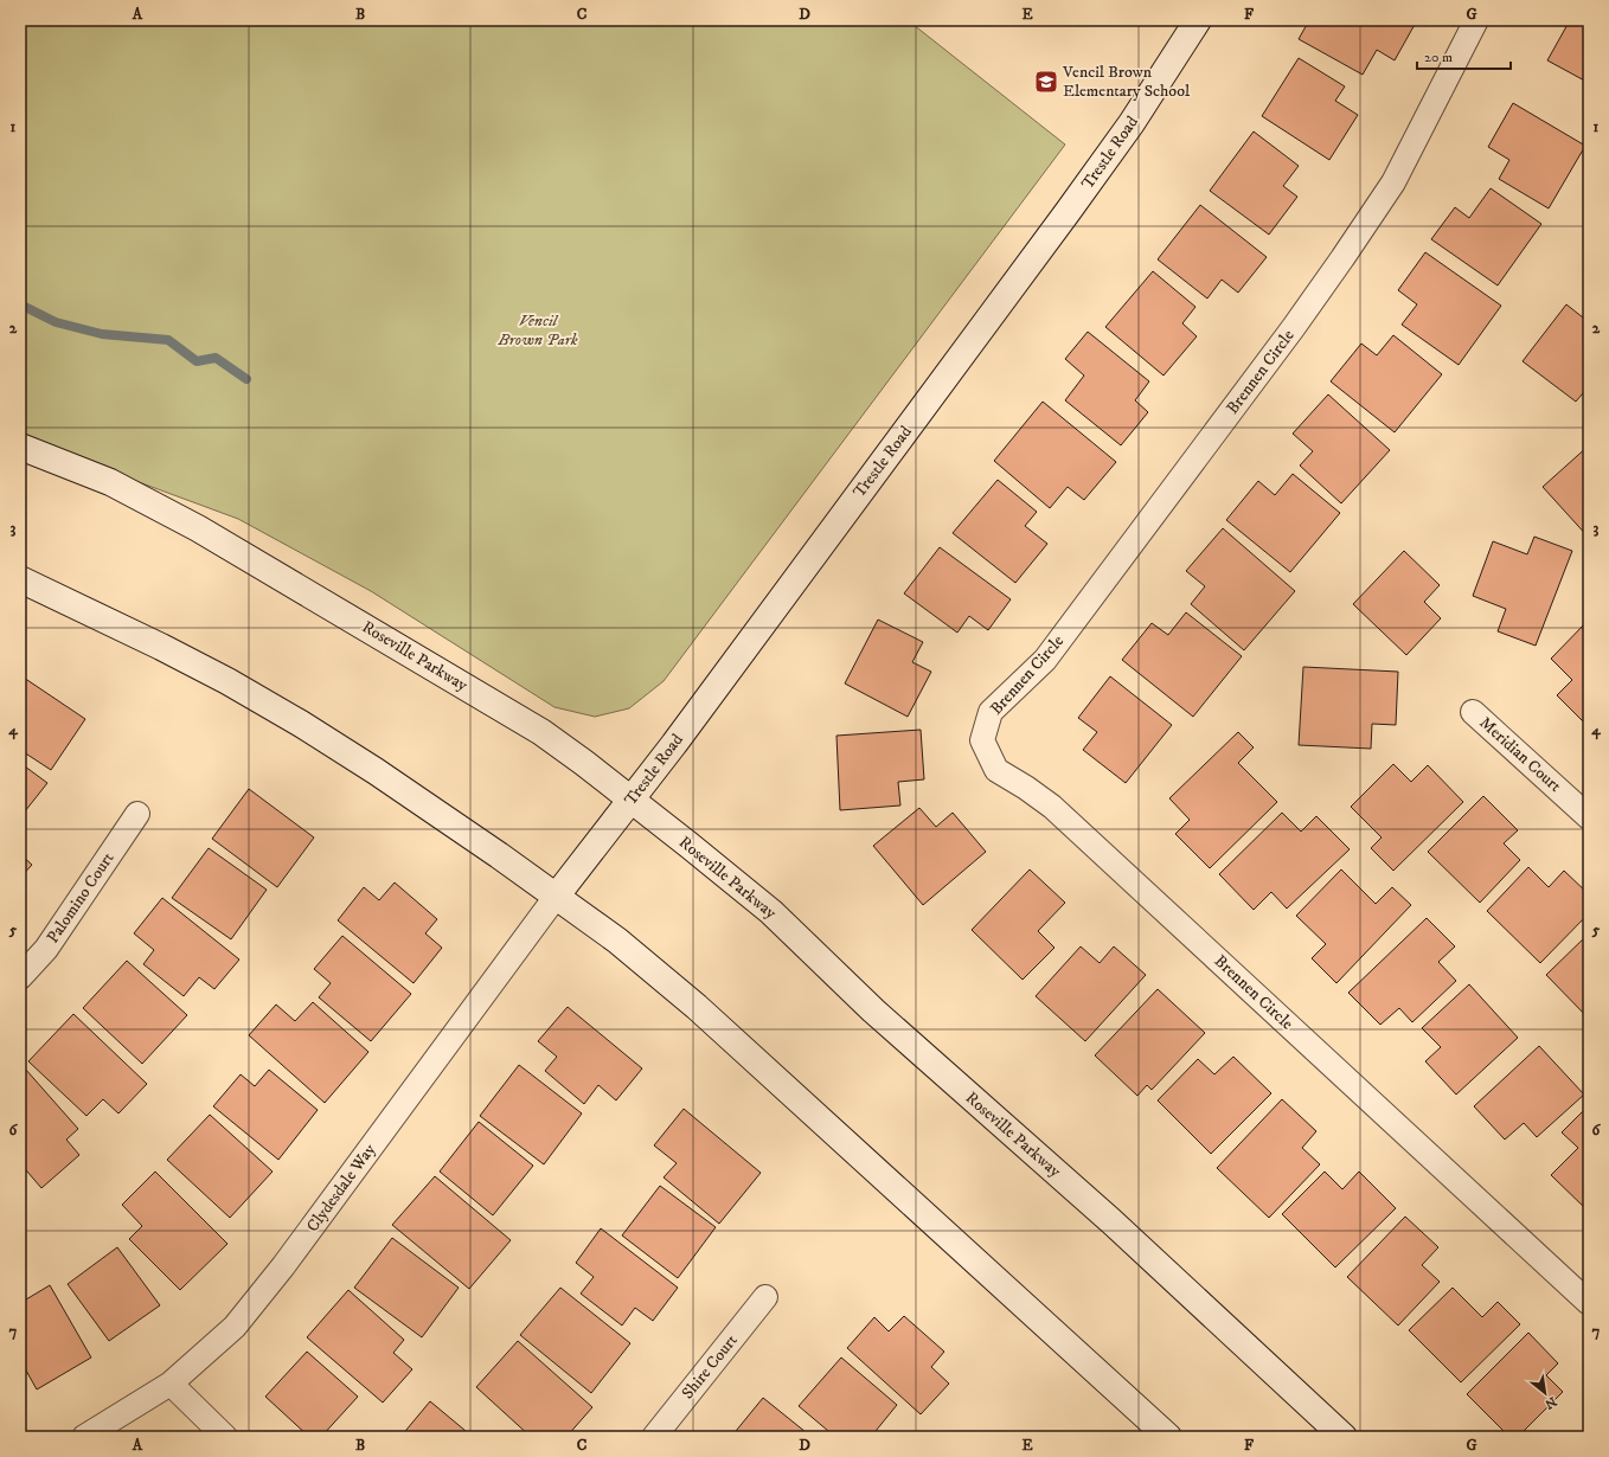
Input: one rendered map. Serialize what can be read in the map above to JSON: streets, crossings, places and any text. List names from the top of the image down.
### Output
{
  "streets": {
    "main road": ["Trestle Road", "Roseville Parkway"],
    "street": [
      "Brennen Circle",
      "Meridian Court",
      "Palomino Court",
      "Clydesdale Way",
      "Shire Court"
    ]
  },
  "crossings": [
    ["Trestle Road", "Roseville Parkway"],
    ["Trestle Road", "Clydesdale Way"]
  ],
  "parks": ["Vencil Brown Park"],
  "places": {
    "school or university": ["Vencil Brown Elementary School"]
  },
  "scale_bar": "20 m",
  "north": "bottom right",
  "grid": {
    "columns": [
      "A",
      "B",
      "C",
      "D",
      "E",
      "F",
      "G"
    ],
    "rows": [
      "1",
      "2",
      "3",
      "4",
      "5",
      "6",
      "7"
    ]
  }
}
